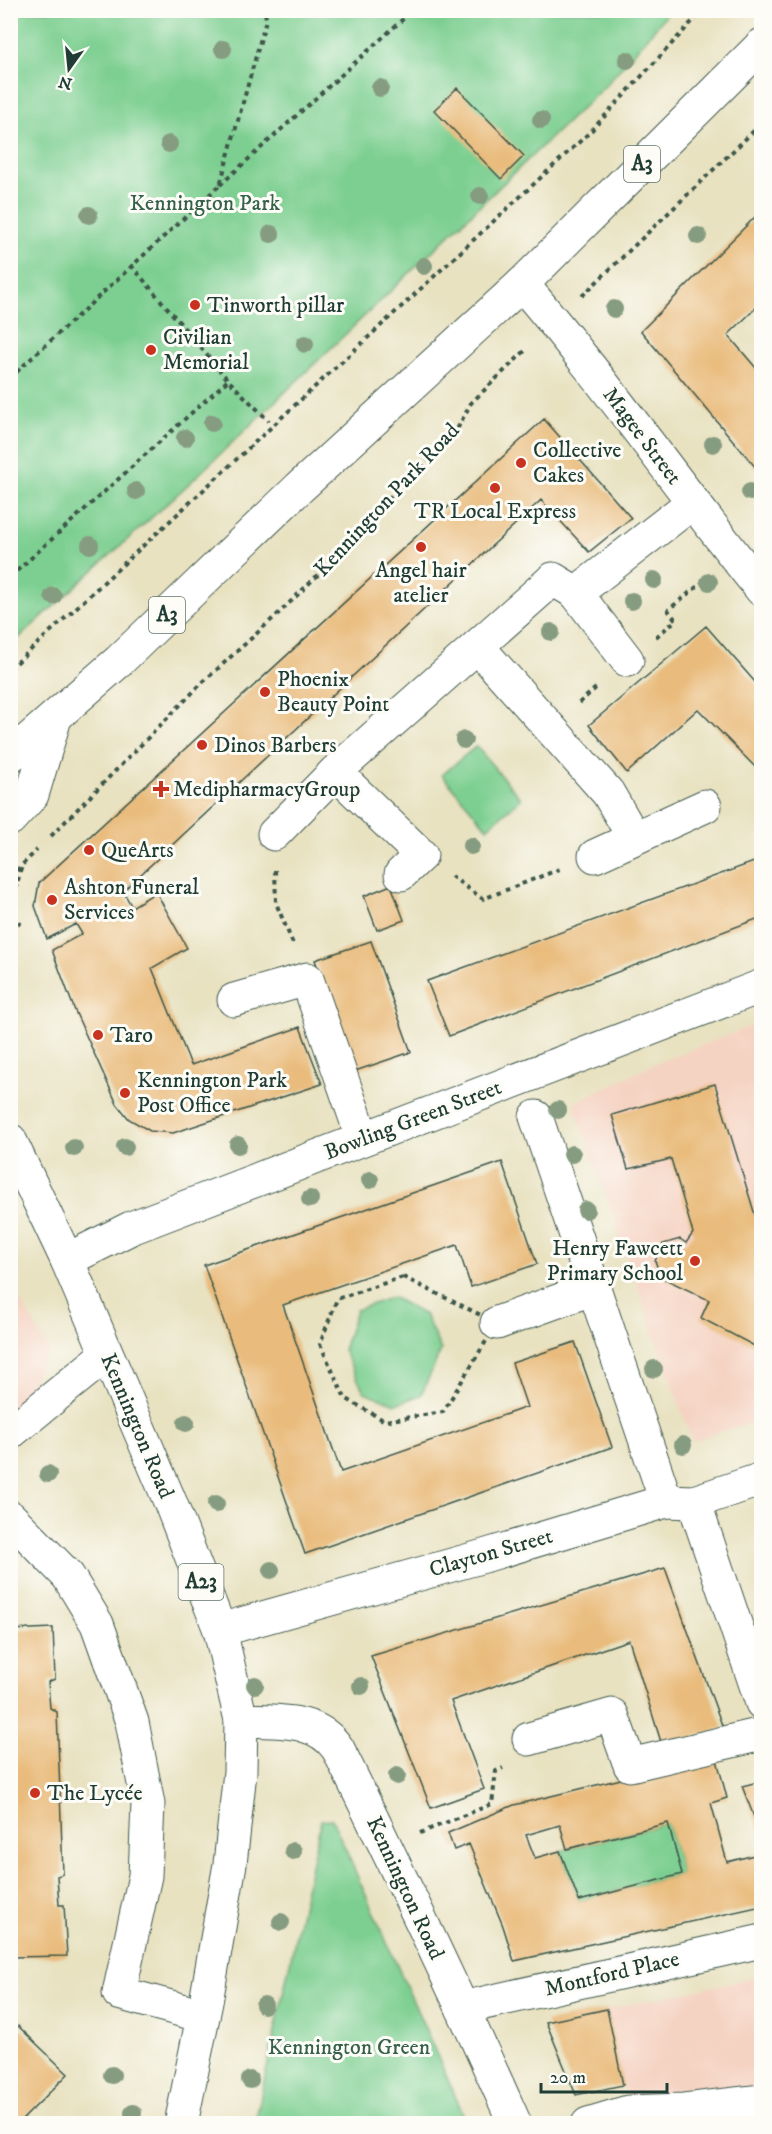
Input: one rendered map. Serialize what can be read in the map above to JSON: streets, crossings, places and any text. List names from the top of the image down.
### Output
{
  "streets": {
    "main road": [
      "A3",
      "Magee Street",
      "Bowling Green Street",
      "Kennington Road",
      "Clayton Street",
      "A23",
      "Montford Place"
    ],
    "path": ["Kennington Park Road"]
  },
  "crossings": [
    ["A3", "Magee Street"],
    ["Magee Street", "Kennington Park Road"],
    ["Bowling Green Street", "Kennington Road"],
    ["Kennington Road", "Clayton Street"],
    ["Kennington Road", "Montford Place"]
  ],
  "parks": ["Kennington Park", "Kennington Green"],
  "places": {
    "other": [
      "Tinworth pillar",
      "Civilian Memorial",
      "Collective Cakes",
      "TR Local Express",
      "Angel hair atelier",
      "Phoenix Beauty Point",
      "Dinos Barbers",
      "QueArts",
      "Ashton Funeral Services",
      "Taro",
      "Kennington Park Post Office",
      "Henry Fawcett Primary School",
      "The Lycée"
    ],
    "health": ["MedipharmacyGroup"]
  },
  "scale_bar": "20 m",
  "north": "bottom"
}
